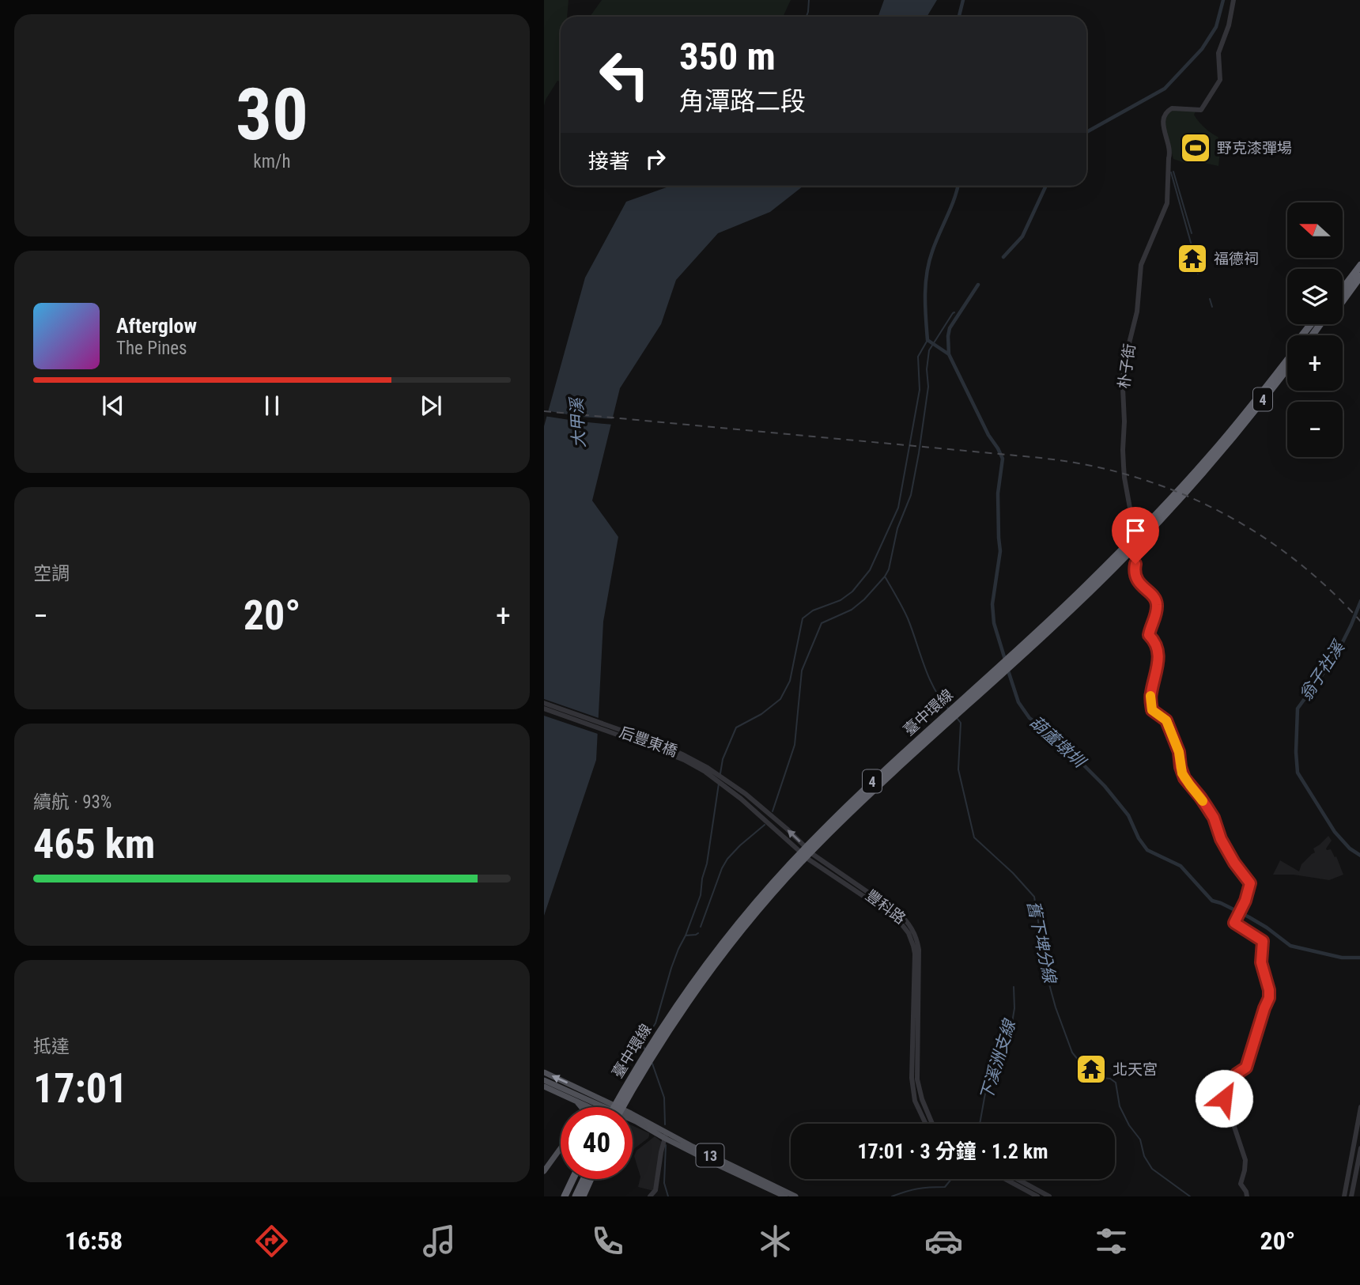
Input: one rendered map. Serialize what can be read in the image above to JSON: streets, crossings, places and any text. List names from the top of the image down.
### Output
{
  "streets": {
    "highway": ["4", "臺中環線"],
    "main road": ["13"],
    "street": ["朴子街", "后豐東橋", "豐科路"]
  },
  "crossings": [
    ["后豐東橋", "豐科路"]
  ],
  "water": [
    "大甲溪",
    "翁子社溪",
    "葫蘆墩圳",
    "舊下埤分線",
    "下溪洲支線"
  ],
  "places": {
    "sports": ["野克漆彈場"],
    "temple": ["福德祠", "北天宮"]
  },
  "north": "left",
  "page": {
    "tile": [
      ["30", "km/h"],
      "空調",
      ["續航 · 93%", "465 km"],
      ["抵達", "17:01"]
    ],
    "turn": ["350 m", "角潭路二段"],
    "then": "接著",
    "map_buttons": ["+", "−"],
    "song": ["Afterglow", "The Pines"],
    "heat": ["−", "20°", "+"],
    "limit": "40",
    "trip": "17:01 · 3 分鐘 · 1.2 km",
    "tabs": ["16:58", "20°"]
  }
}
